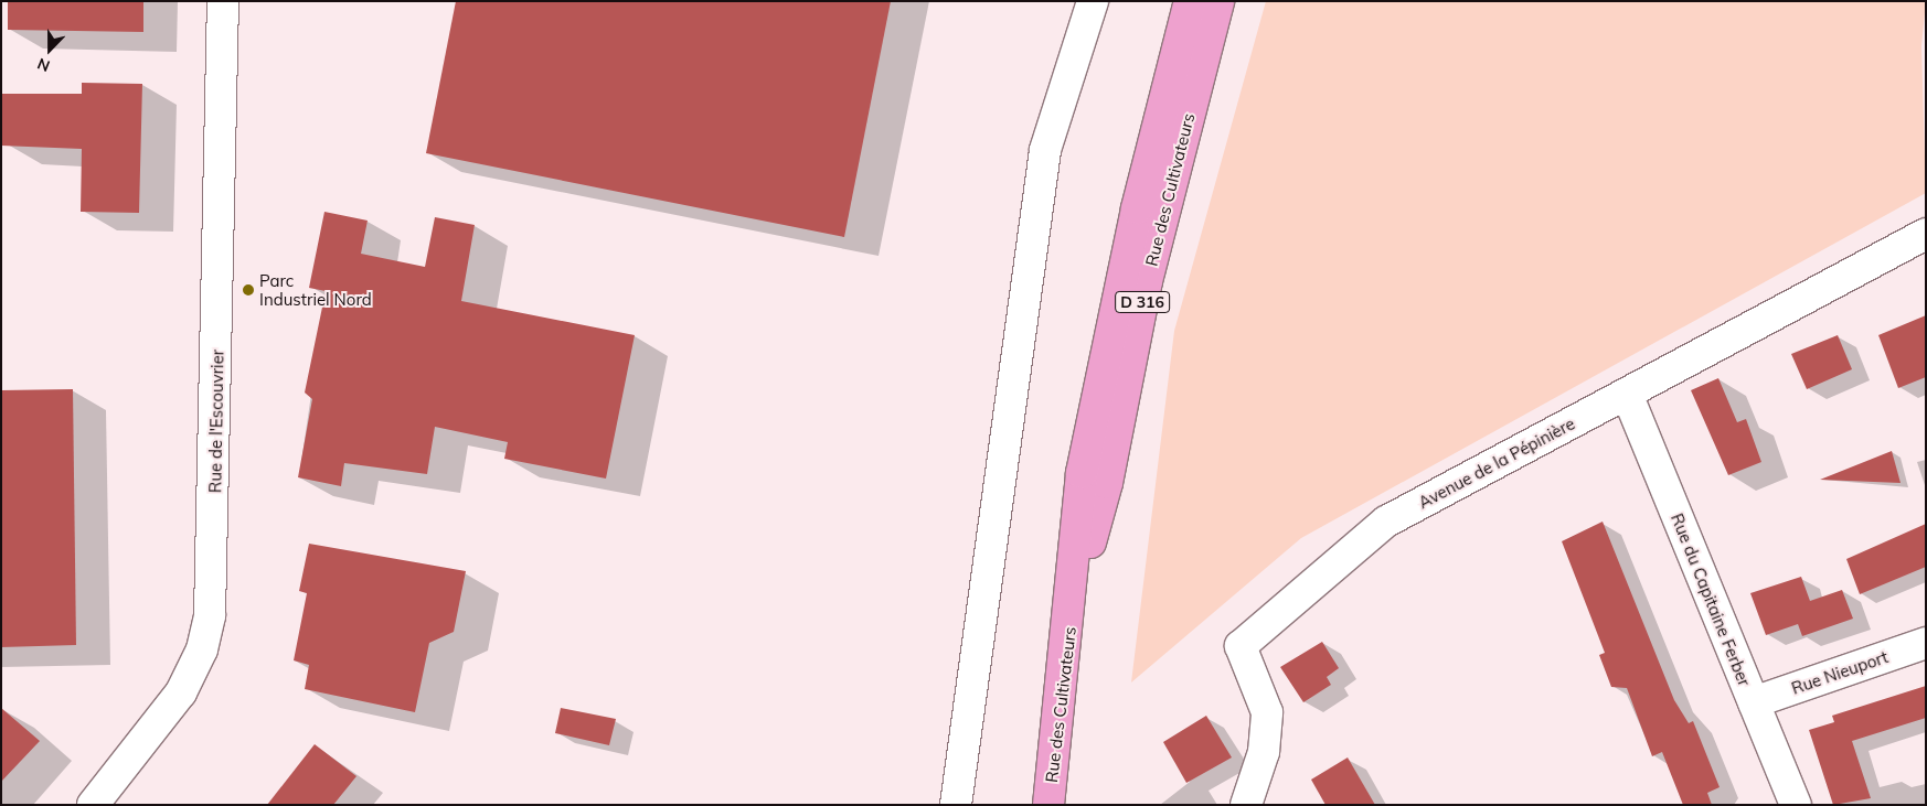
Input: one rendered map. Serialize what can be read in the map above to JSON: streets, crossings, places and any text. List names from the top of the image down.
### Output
{
  "streets": {
    "main road": ["Rue des Cultivateurs", "D 316"],
    "street": [
      "Rue de l'Escouvrier",
      "Avenue de la Pépinière",
      "Rue du Capitaine Ferber",
      "Rue Nieuport"
    ]
  },
  "crossings": [
    ["Avenue de la Pépinière", "Rue du Capitaine Ferber"],
    ["Rue du Capitaine Ferber", "Rue Nieuport"]
  ],
  "places": ["Parc Industriel Nord"],
  "north": "bottom"
}
